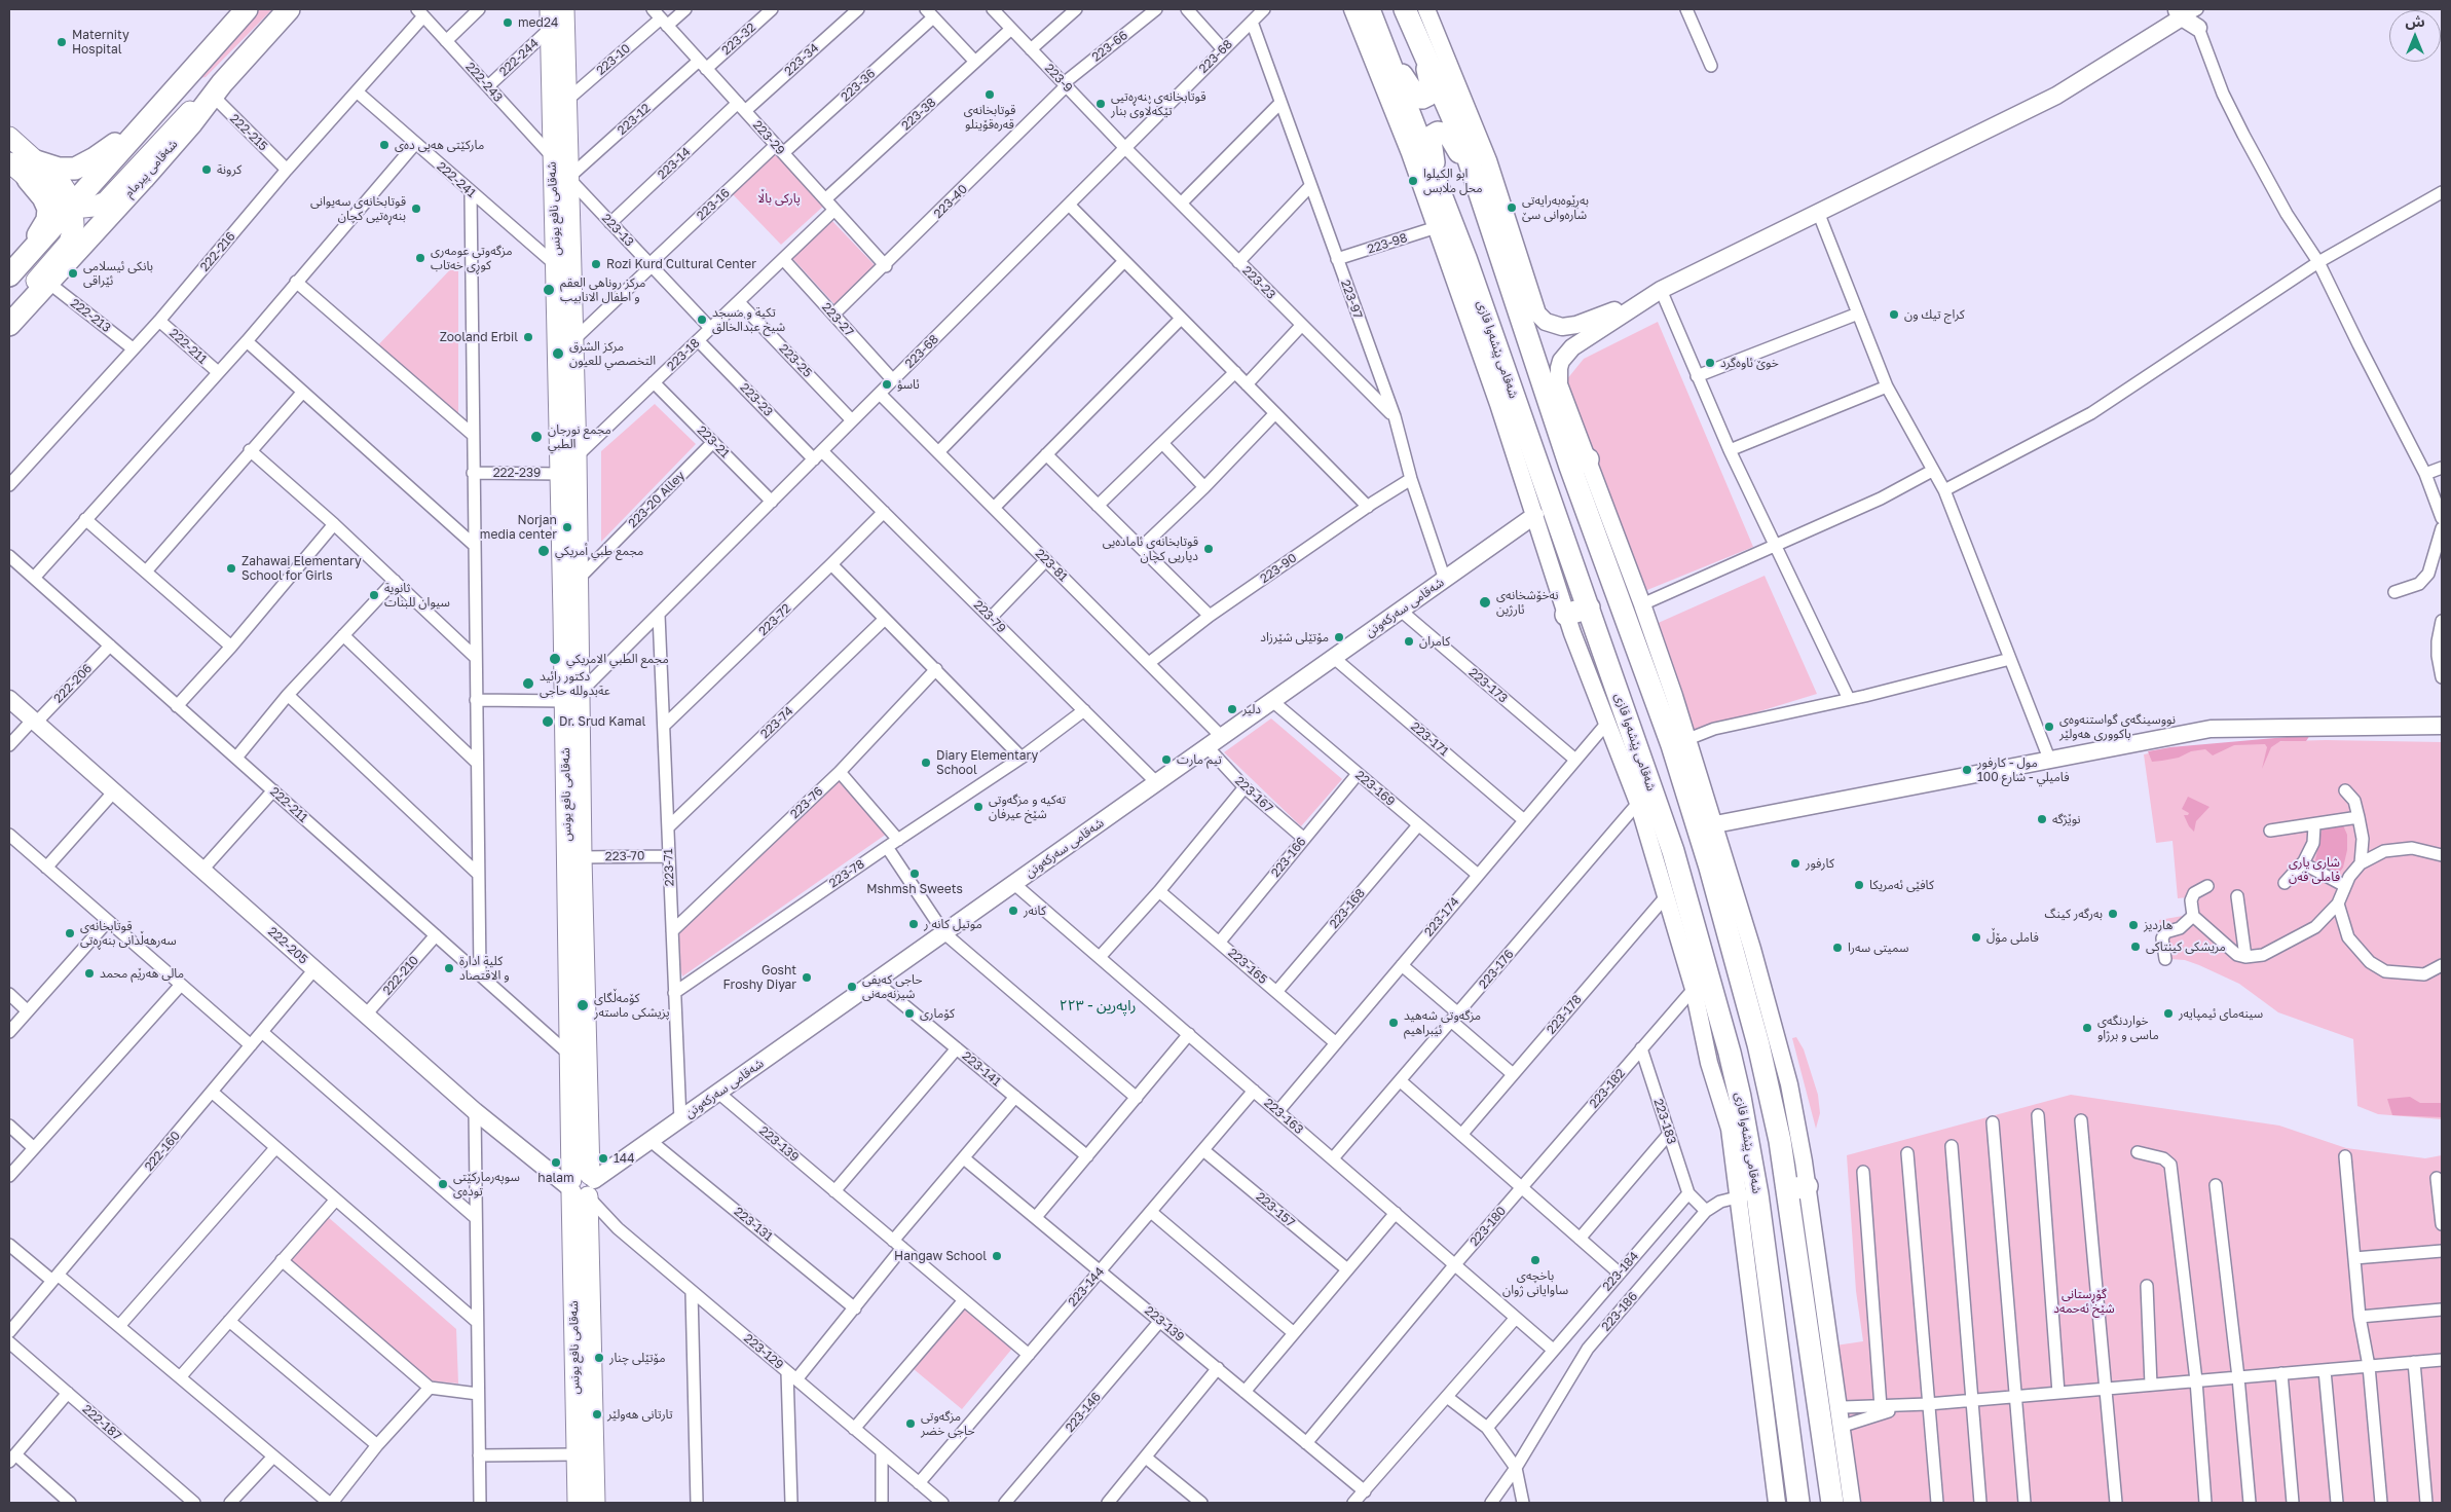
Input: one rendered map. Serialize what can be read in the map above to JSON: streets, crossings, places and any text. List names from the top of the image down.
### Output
{
  "streets": {
    "highway": ["شەقامی پیرمام", "شەقامی پێشەوا قازی"],
    "main road": ["شەقامی نافع یونس"],
    "street": [
      "223-32",
      "223-66",
      "223-68",
      "222-244",
      "223-10",
      "223-34",
      "223-9",
      "222-243",
      "223-36",
      "223-38",
      "223-12",
      "222-215",
      "223-29",
      "223-14",
      "222-241",
      "223-40",
      "223-16",
      "223-13",
      "223-98",
      "222-216",
      "223-23",
      "223-97",
      "222-213",
      "223-27",
      "222-211",
      "223-18",
      "223-25",
      "223-21",
      "222-239",
      "223-20 Alley",
      "223-81",
      "223-90",
      "شەقامی سەرکەوتن",
      "223-79",
      "223-72",
      "222-206",
      "223-173",
      "223-74",
      "223-171",
      "223-169",
      "223-167",
      "223-76",
      "223-70",
      "223-166",
      "223-71",
      "223-78",
      "223-168",
      "223-174",
      "222-205",
      "223-165",
      "223-176",
      "222-210",
      "223-178",
      "223-141",
      "223-182",
      "223-163",
      "223-183",
      "223-139",
      "222-160",
      "223-157",
      "223-131",
      "223-180",
      "223-184",
      "223-144",
      "223-186",
      "223-129",
      "223-146",
      "222-187"
    ]
  },
  "crossings": [
    ["223-32", "223-12"],
    ["223-32", "223-29"],
    ["223-66", "223-9"],
    ["223-66", "223-40"],
    ["223-68", "223-9"],
    ["223-68", "شەقامی نافع یونس"],
    ["223-68", "223-23"],
    ["223-68", "223-97"],
    ["223-68", "223-27"],
    ["223-68", "223-25"],
    ["223-68", "223-21"],
    ["223-68", "223-81"],
    ["223-68", "223-79"],
    ["223-68", "223-71"],
    ["222-244", "222-243"],
    ["222-244", "شەقامی نافع یونس"],
    ["223-10", "223-29"],
    ["223-10", "شەقامی نافع یونس"],
    ["223-34", "223-29"],
    ["223-34", "223-14"],
    ["223-9", "223-38"],
    ["223-9", "223-40"],
    ["223-9", "223-23"],
    ["222-243", "شەقامی نافع یونس"],
    ["222-243", "222-216"],
    ["223-36", "223-29"],
    ["223-36", "223-16"],
    ["223-38", "223-29"],
    ["223-12", "223-29"],
    ["223-12", "شەقامی نافع یونس"],
    ["223-12", "223-13"],
    ["222-215", "شەقامی پیرمام"],
    ["222-215", "222-216"],
    ["223-29", "223-14"],
    ["223-29", "223-40"],
    ["223-29", "223-16"],
    ["223-29", "223-18"],
    ["223-14", "223-13"],
    ["شەقامی پیرمام", "222-213"],
    ["222-241", "شەقامی نافع یونس"],
    ["222-241", "222-216"],
    ["223-40", "223-27"],
    ["223-16", "شەقامی نافع یونس"],
    ["223-16", "223-13"],
    ["شەقامی نافع یونس", "223-13"],
    ["شەقامی نافع یونس", "222-211"],
    ["شەقامی نافع یونس", "223-18"],
    ["شەقامی نافع یونس", "222-239"],
    ["شەقامی نافع یونس", "223-20 Alley"],
    ["شەقامی نافع یونس", "شەقامی سەرکەوتن"],
    ["شەقامی نافع یونس", "223-70"],
    ["شەقامی نافع یونس", "222-205"],
    ["شەقامی نافع یونس", "223-129"],
    ["223-13", "223-18"],
    ["223-98", "223-97"],
    ["222-216", "222-213"],
    ["222-216", "222-211"],
    ["223-23", "223-97"],
    ["223-23", "223-18"],
    ["223-23", "223-79"],
    ["223-97", "223-90"],
    ["223-97", "شەقامی سەرکەوتن"],
    ["223-27", "223-18"],
    ["222-211", "222-206"],
    ["222-211", "222-210"],
    ["شەقامی پێشەوا قازی", "223-186"],
    ["223-18", "223-25"],
    ["223-18", "223-21"],
    ["223-21", "223-20 Alley"],
    ["223-81", "223-90"],
    ["223-81", "شەقامی سەرکەوتن"],
    ["شەقامی سەرکەوتن", "223-79"],
    ["شەقامی سەرکەوتن", "223-173"],
    ["شەقامی سەرکەوتن", "223-171"],
    ["شەقامی سەرکەوتن", "223-169"],
    ["شەقامی سەرکەوتن", "223-167"],
    ["شەقامی سەرکەوتن", "223-71"],
    ["شەقامی سەرکەوتن", "222-205"],
    ["شەقامی سەرکەوتن", "223-141"],
    ["شەقامی سەرکەوتن", "223-163"],
    ["شەقامی سەرکەوتن", "223-139"],
    ["شەقامی سەرکەوتن", "223-131"],
    ["شەقامی سەرکەوتن", "223-129"],
    ["223-79", "223-72"],
    ["223-79", "223-78"],
    ["223-72", "223-71"],
    ["222-206", "222-205"],
    ["223-173", "223-174"],
    ["223-74", "223-71"],
    ["223-171", "223-174"],
    ["223-169", "223-166"],
    ["223-169", "223-168"],
    ["223-169", "223-174"],
    ["223-167", "223-166"],
    ["223-76", "223-71"],
    ["223-70", "223-71"],
    ["223-166", "223-165"],
    ["223-71", "223-78"],
    ["223-168", "223-165"],
    ["223-174", "223-165"],
    ["223-174", "223-163"],
    ["222-205", "222-210"],
    ["222-205", "222-160"],
    ["222-205", "223-129"],
    ["223-176", "223-163"],
    ["223-182", "223-183"],
    ["223-182", "223-180"],
    ["223-163", "223-180"],
    ["223-163", "223-184"],
    ["223-163", "223-144"],
    ["223-183", "223-184"],
    ["223-139", "223-180"],
    ["223-139", "223-144"],
    ["223-139", "223-146"],
    ["223-157", "223-144"],
    ["223-144", "223-129"]
  ],
  "districts": ["راپەرین - ٢٢٣"],
  "parks": ["پارکی باڵا", "شاری یاری فاملی فەن", "گۆڕستانی شێخ ئەحمەد"],
  "places": [
    "med24",
    "Maternity Hospital",
    "قوتابخانەی قەرەقۆینلو",
    "قوتابخانەی بنەڕەتیی تێکەڵاوی بنار",
    "مارکێتی هەپی دەی",
    "كرونة",
    "ابو الكيلوا محل ملابس",
    "بەڕێوەبەرایەتی شارەوانی سێ",
    "قوتابخانەی سەیوانی بنەڕەتیی کچان",
    "مزگەوتی عومەری کوڕی خەتاب",
    "Rozi Kurd Cultural Center",
    "بانکی ئیسلامی ئێراقی",
    "مركز روناهي العقم و اطفال الانابيب",
    "كراج تيك ون",
    "تكية و مسجد شيخ عبدالخالق",
    "Zooland Erbil",
    "مركز الشرق التخصصي للعيون",
    "خوێ ئاوەگرد",
    "ئاسؤ",
    "مجمع نورجان الطبي",
    "Norjan media center",
    "قوتابخانەی ئامادەیی دیاریی کچان",
    "مجمع طبي أمریکي",
    "Zahawai Elementary School for Girls",
    "ثانوية سيوان للبنات",
    "نەخۆشخانەی ئارژین",
    "مۆتێلی شێرزاد",
    "كامران",
    "مجمع الطبي الامريكي",
    "دكتور رائيد عةبدولله حاجى",
    "دلير",
    "Dr. Srud Kamal",
    "نووسینگەی گواستنەوەی باکووری هەولێر",
    "تیم مارت",
    "Diary Elementary School",
    "مول - كارفور فاميلي - شارع 100",
    "تەکیە و مزگەوتی شێخ عیرفان",
    "نوێژگە",
    "کارفور",
    "Mshmsh Sweets",
    "کافێی ئەمریکا",
    "کانەر",
    "بەرگەر کینگ",
    "موتيل كانه ر",
    "هاردیز",
    "قوتابخانەی سەرهەڵدانی بنەڕەتی",
    "فاملی مۆڵ",
    "مریشکی کینتاکی",
    "سمیتی سەرا",
    "كلية ادارة و الاقتصاد",
    "مالی ھەرێم محمد",
    "Gosht Froshy Diyar",
    "حاجی کەیفی شیرنەمەنی",
    "کۆمەڵگای پزیشکی ماستەر",
    "كۆماری",
    "سینەمای ئیمپایەر",
    "مزگەوتی شەهید ئیبراهیم",
    "خواردنگەی ماسی و برژاو",
    "144",
    "halam",
    "سوپەرمارکێتی تودەی",
    "Hangaw School",
    "باخچەی ساوایانی ژوان",
    "مۆتێلی چنار",
    "تارتانی هەولێر",
    "مزگه‌وتی حاجی خضر"
  ],
  "north": "top"
}
